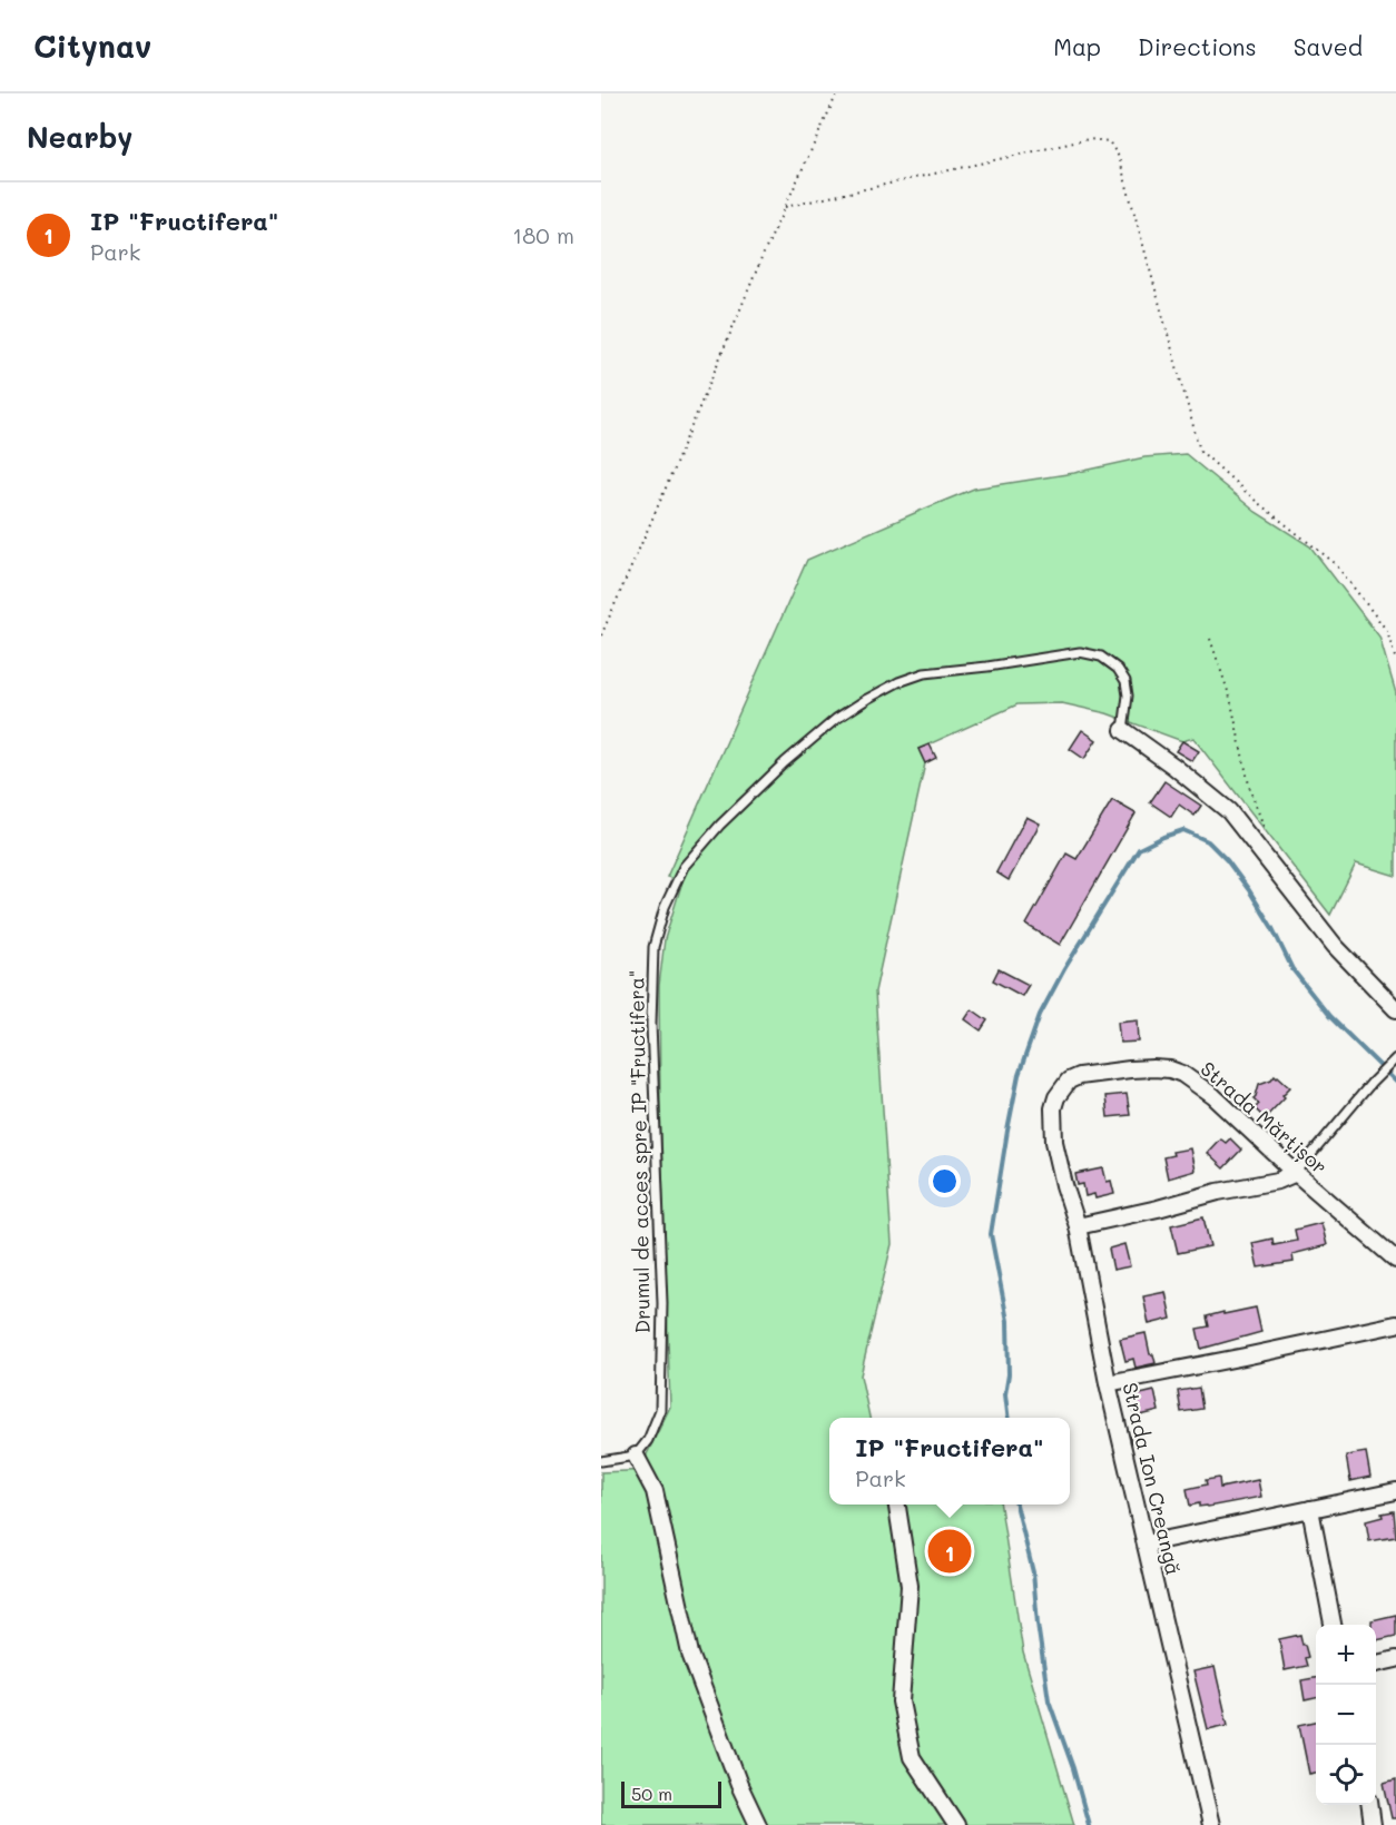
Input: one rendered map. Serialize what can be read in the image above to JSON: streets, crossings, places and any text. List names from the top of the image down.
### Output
{
  "streets": {
    "street": ["Strada Mărțișor", "Strada Ion Creangă"],
    "lane": ["Drumul de acces spre IP \"Fructifera\""]
  },
  "crossings": [
    ["Strada Mărțișor", "Strada Ion Creangă"]
  ],
  "scale_bar": "50 m",
  "page": {
    "header": "Citynav",
    "nav": ["Map", "Directions", "Saved"],
    "heading": "Nearby",
    "list": [
      {
        "mark": "1",
        "name": "IP \"Fructifera\"",
        "note": "Park",
        "value": "180 m"
      }
    ],
    "popup": ["IP \"Fructifera\"", "Park"],
    "pins": "1",
    "map_buttons": ["+", "−"],
    "scale": "50 m"
  }
}
